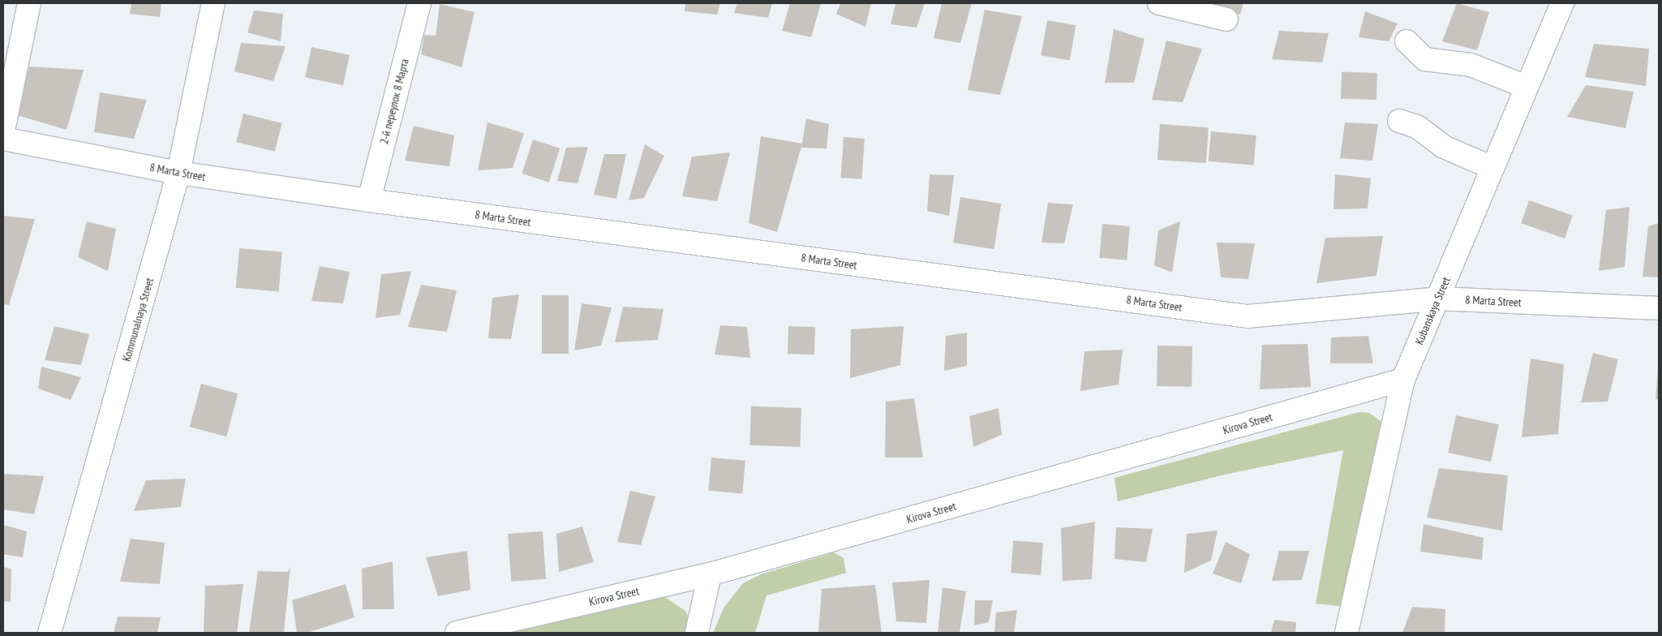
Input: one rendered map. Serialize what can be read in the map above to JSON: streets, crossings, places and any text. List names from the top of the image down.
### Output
{
  "streets": {
    "street": [
      "2-й переулок 8 Марта",
      "8 Marta Street",
      "Kubanskaya Street",
      "Kommunalnaya Street",
      "Kirova Street"
    ]
  },
  "crossings": [
    ["2-й переулок 8 Марта", "8 Marta Street"],
    ["8 Marta Street", "Kubanskaya Street"],
    ["8 Marta Street", "Kommunalnaya Street"],
    ["Kubanskaya Street", "Kirova Street"]
  ]
}
